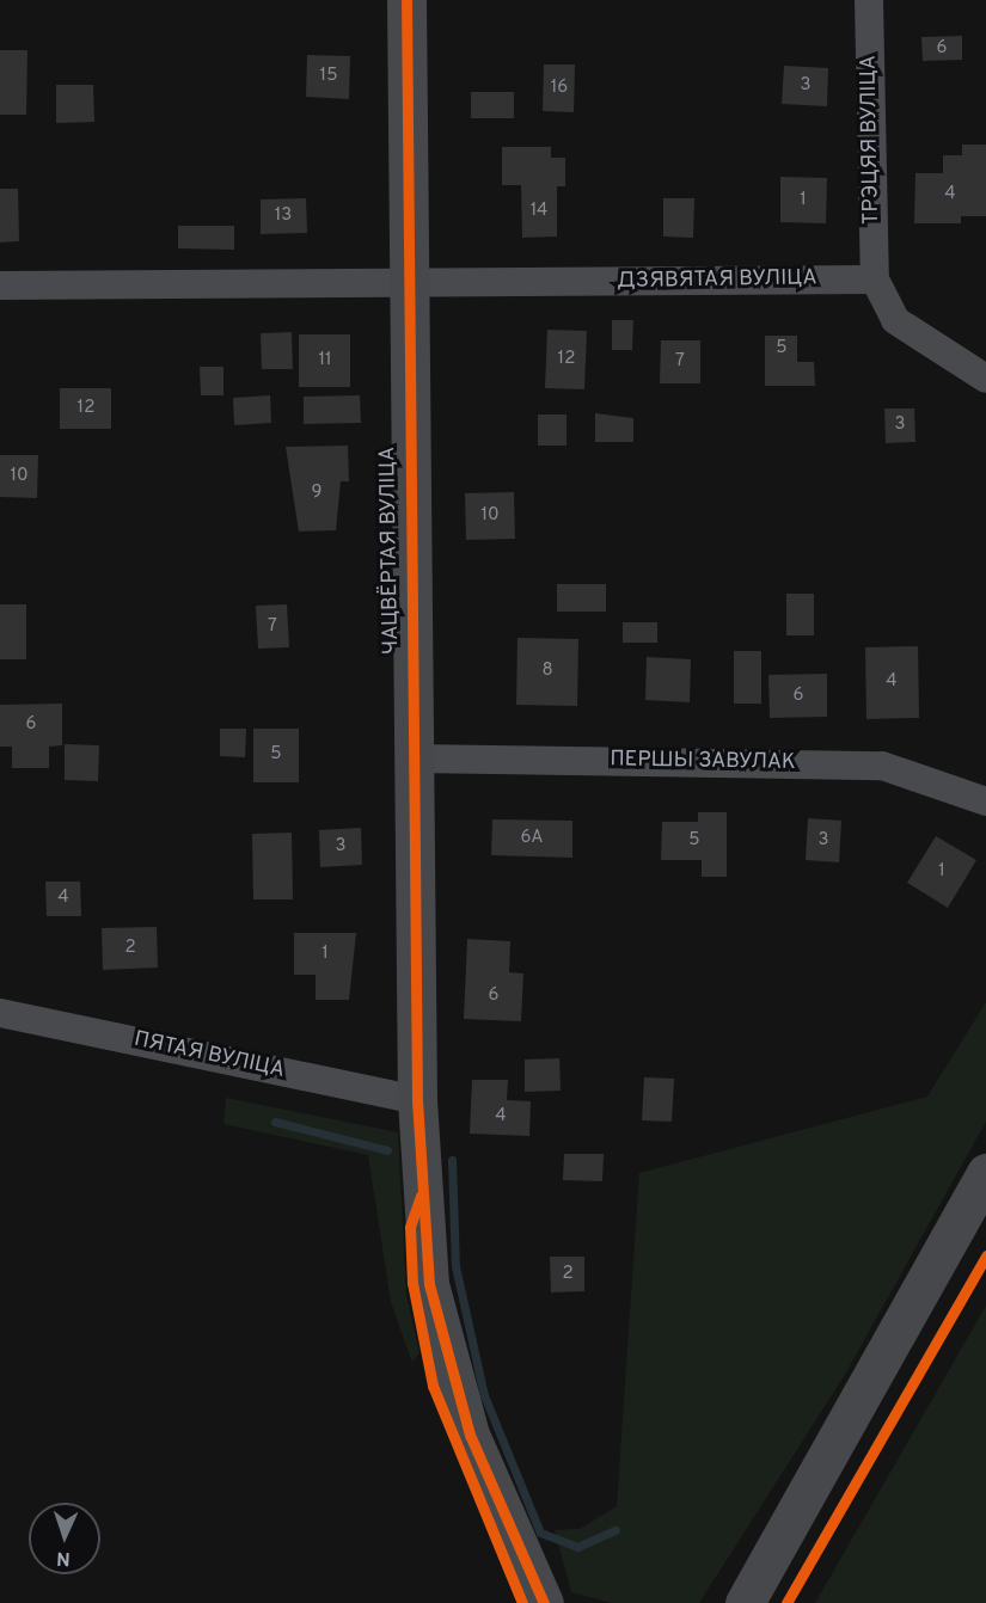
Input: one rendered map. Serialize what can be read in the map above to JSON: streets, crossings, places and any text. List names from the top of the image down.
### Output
{
  "streets": {
    "street": [
      "ТРЭЦЯЯ ВУЛІЦА",
      "ДЗЯВЯТАЯ ВУЛІЦА",
      "ЧАЦВЁРТАЯ ВУЛІЦА",
      "ПЕРШЫ ЗАВУЛАК",
      "ПЯТАЯ ВУЛІЦА"
    ]
  },
  "crossings": [
    ["ТРЭЦЯЯ ВУЛІЦА", "ДЗЯВЯТАЯ ВУЛІЦА"],
    ["ДЗЯВЯТАЯ ВУЛІЦА", "ЧАЦВЁРТАЯ ВУЛІЦА"],
    ["ЧАЦВЁРТАЯ ВУЛІЦА", "ПЕРШЫ ЗАВУЛАК"],
    ["ЧАЦВЁРТАЯ ВУЛІЦА", "ПЯТАЯ ВУЛІЦА"]
  ],
  "house_numbers": [
    "6",
    "15",
    "3",
    "16",
    "4",
    "1",
    "14",
    "13",
    "5",
    "12",
    "11",
    "7",
    "12",
    "3",
    "10",
    "9",
    "10",
    "7",
    "8",
    "4",
    "6",
    "6",
    "5",
    "6А",
    "5",
    "3",
    "3",
    "1",
    "4",
    "2",
    "1",
    "6",
    "4",
    "2"
  ],
  "north": "bottom"
}
